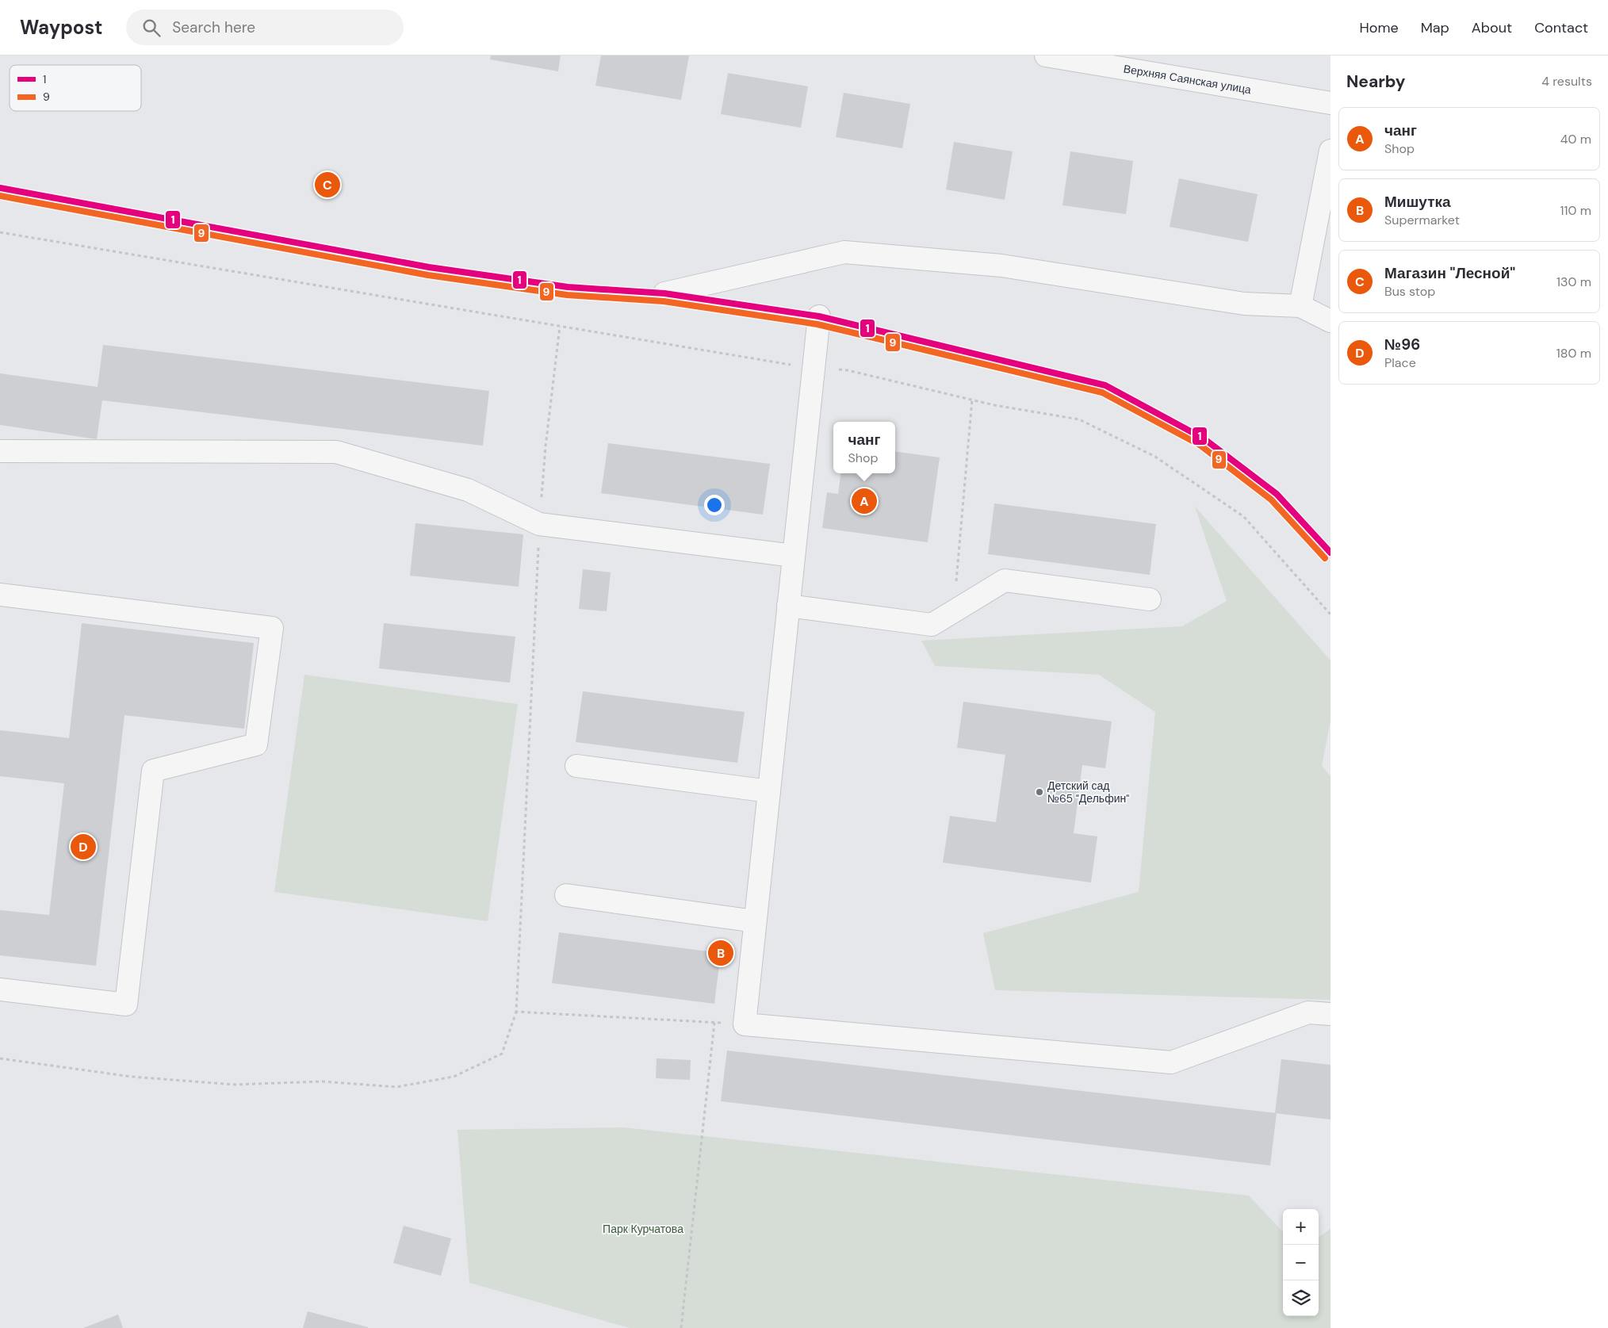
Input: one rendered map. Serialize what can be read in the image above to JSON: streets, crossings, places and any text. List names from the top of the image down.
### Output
{
  "streets": {
    "street": ["Верхняя Саянская улица"]
  },
  "parks": ["Парк Курчатова"],
  "places": ["Детский сад №65 \"Дельфин\""],
  "lines": ["transit line 1", "transit line 9"],
  "legend": ["1", "9"],
  "page": {
    "header": "Waypost",
    "search": "Search here",
    "nav": [
      "Home",
      "Map",
      "About",
      "Contact"
    ],
    "heading": ["Nearby", "4 results"],
    "list": [
      {
        "mark": "A",
        "name": "чанг",
        "note": "Shop",
        "value": "40 m"
      },
      {
        "mark": "B",
        "name": "Мишутка",
        "note": "Supermarket",
        "value": "110 m"
      },
      {
        "mark": "C",
        "name": "Магазин \"Лесной\"",
        "note": "Bus stop",
        "value": "130 m"
      },
      {
        "mark": "D",
        "name": "№96",
        "note": "Place",
        "value": "180 m"
      }
    ],
    "pins": [
      "C",
      "A",
      "D",
      "B"
    ],
    "popup": ["чанг", "Shop"],
    "map_buttons": ["+", "−"]
  }
}
